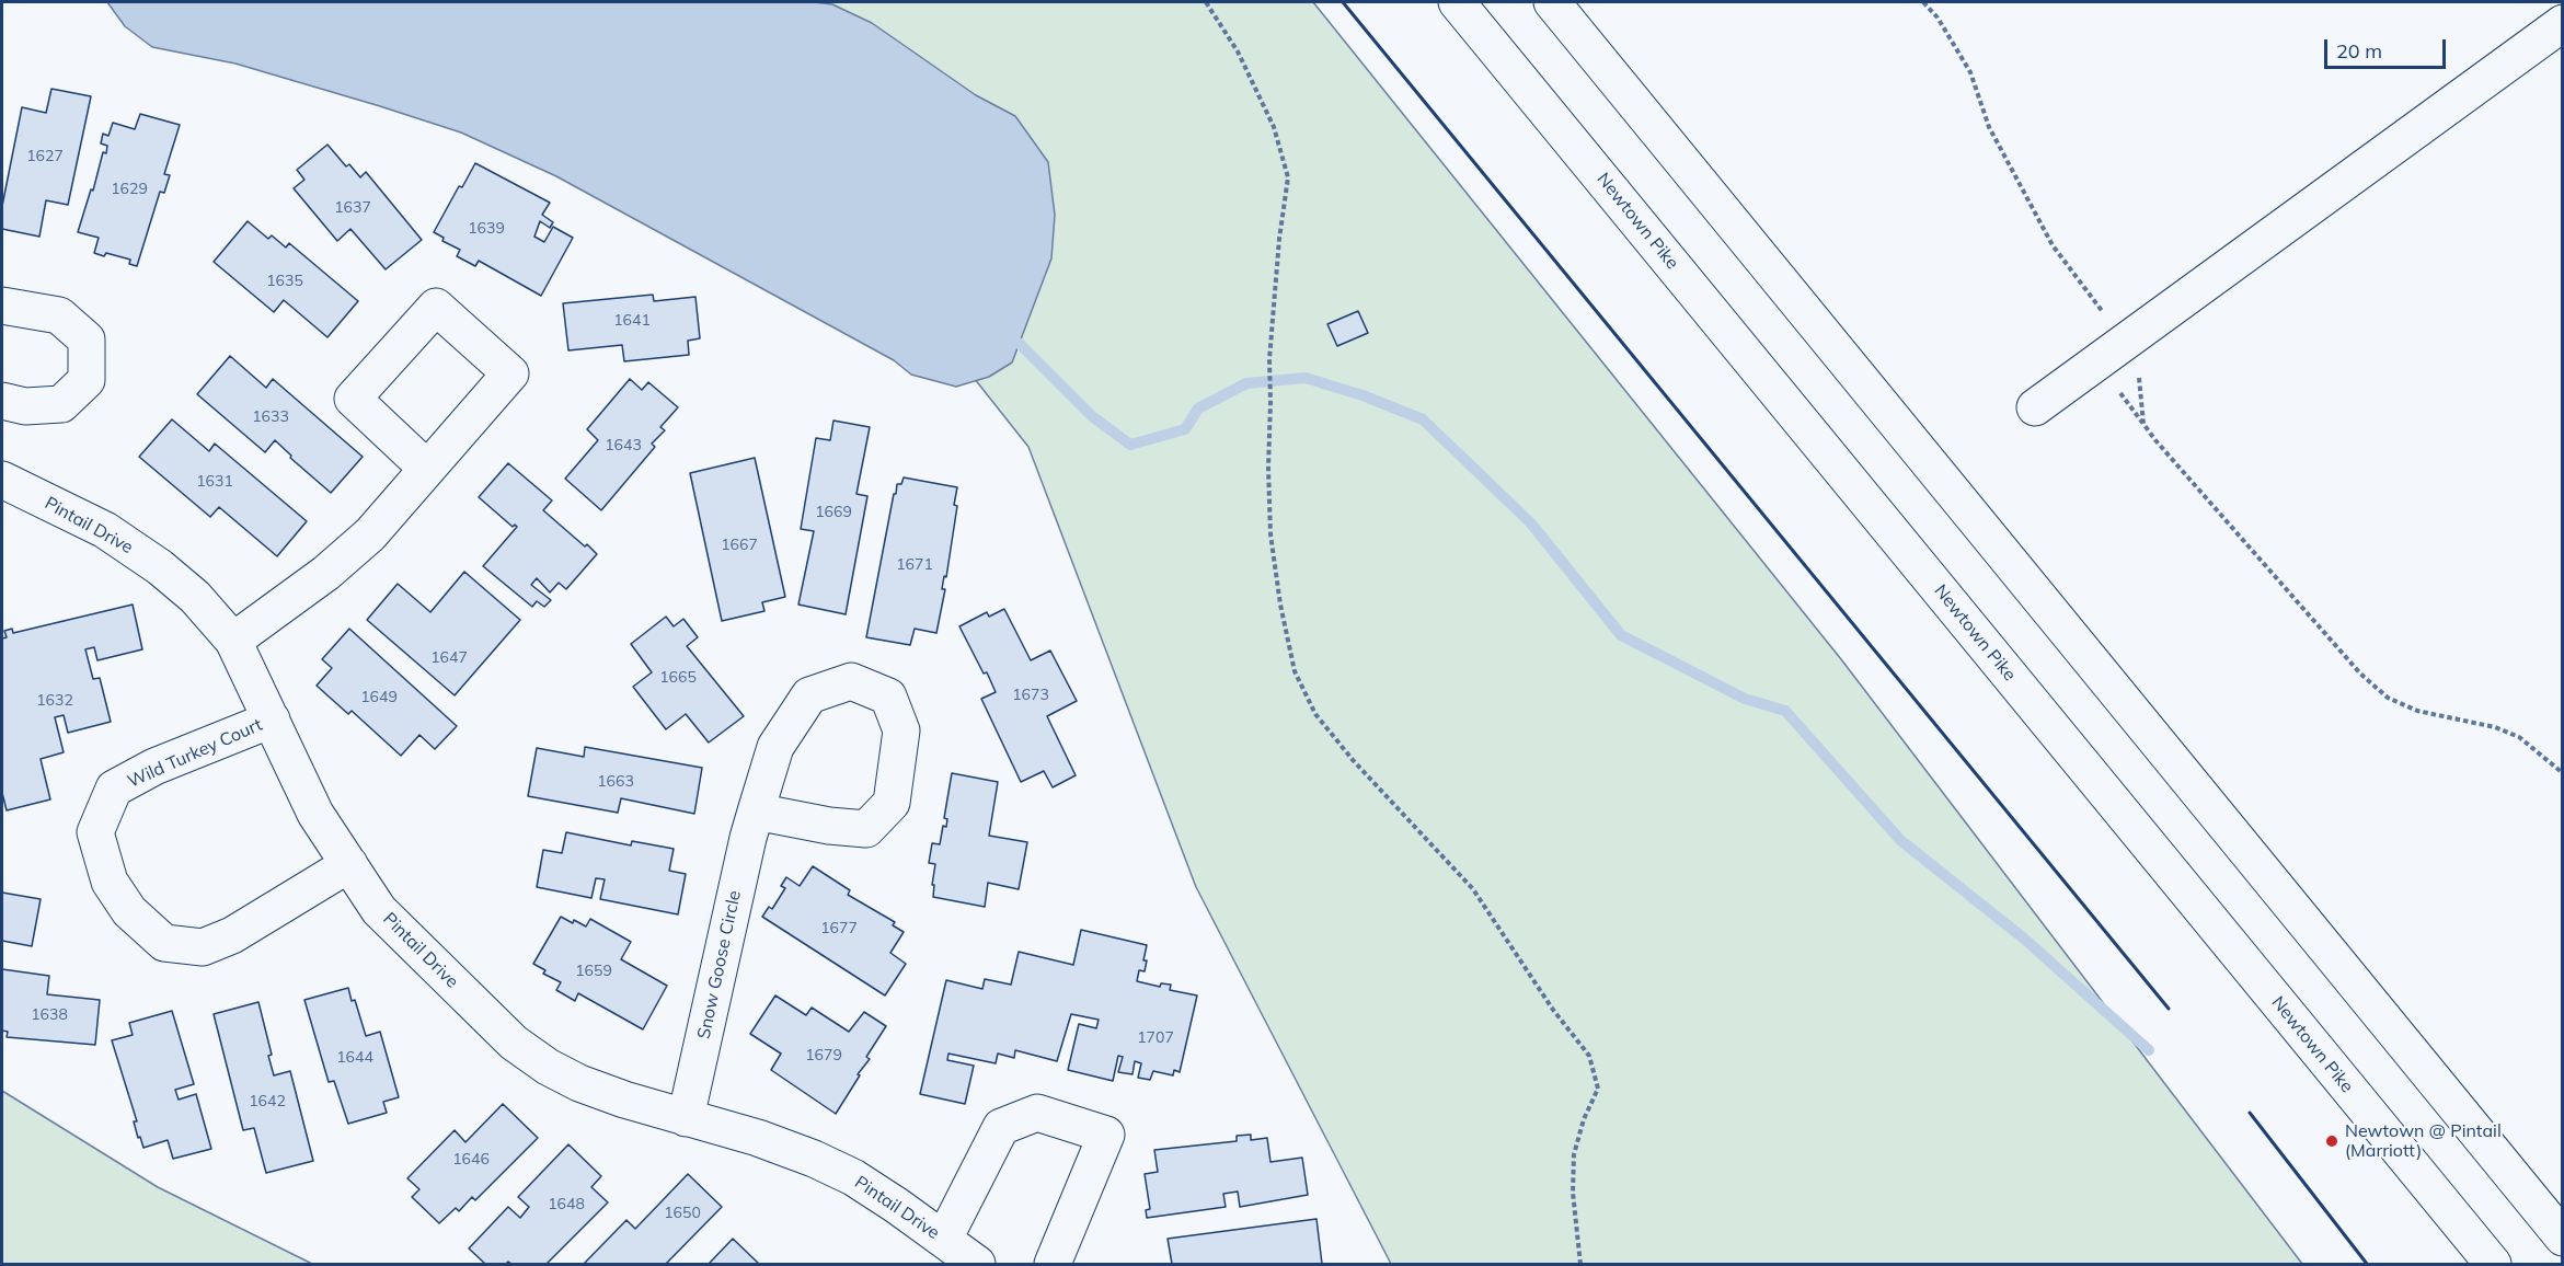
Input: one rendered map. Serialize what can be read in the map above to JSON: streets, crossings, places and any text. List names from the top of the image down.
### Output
{
  "streets": {
    "main road": [
      "Newtown Pike",
      "Pintail Drive",
      "Wild Turkey Court",
      "Snow Goose Circle"
    ]
  },
  "crossings": [
    ["Pintail Drive", "Wild Turkey Court"],
    ["Pintail Drive", "Snow Goose Circle"]
  ],
  "places": ["Newtown @ Pintail (Marriott)"],
  "house_numbers": [
    "1627",
    "1629",
    "1637",
    "1639",
    "1635",
    "1641",
    "1633",
    "1643",
    "1631",
    "1669",
    "1667",
    "1671",
    "1647",
    "1665",
    "1673",
    "1649",
    "1632",
    "1663",
    "1677",
    "1659",
    "1638",
    "1707",
    "1679",
    "1644",
    "1642",
    "1646",
    "1648",
    "1650"
  ],
  "scale_bar": "20 m"
}
